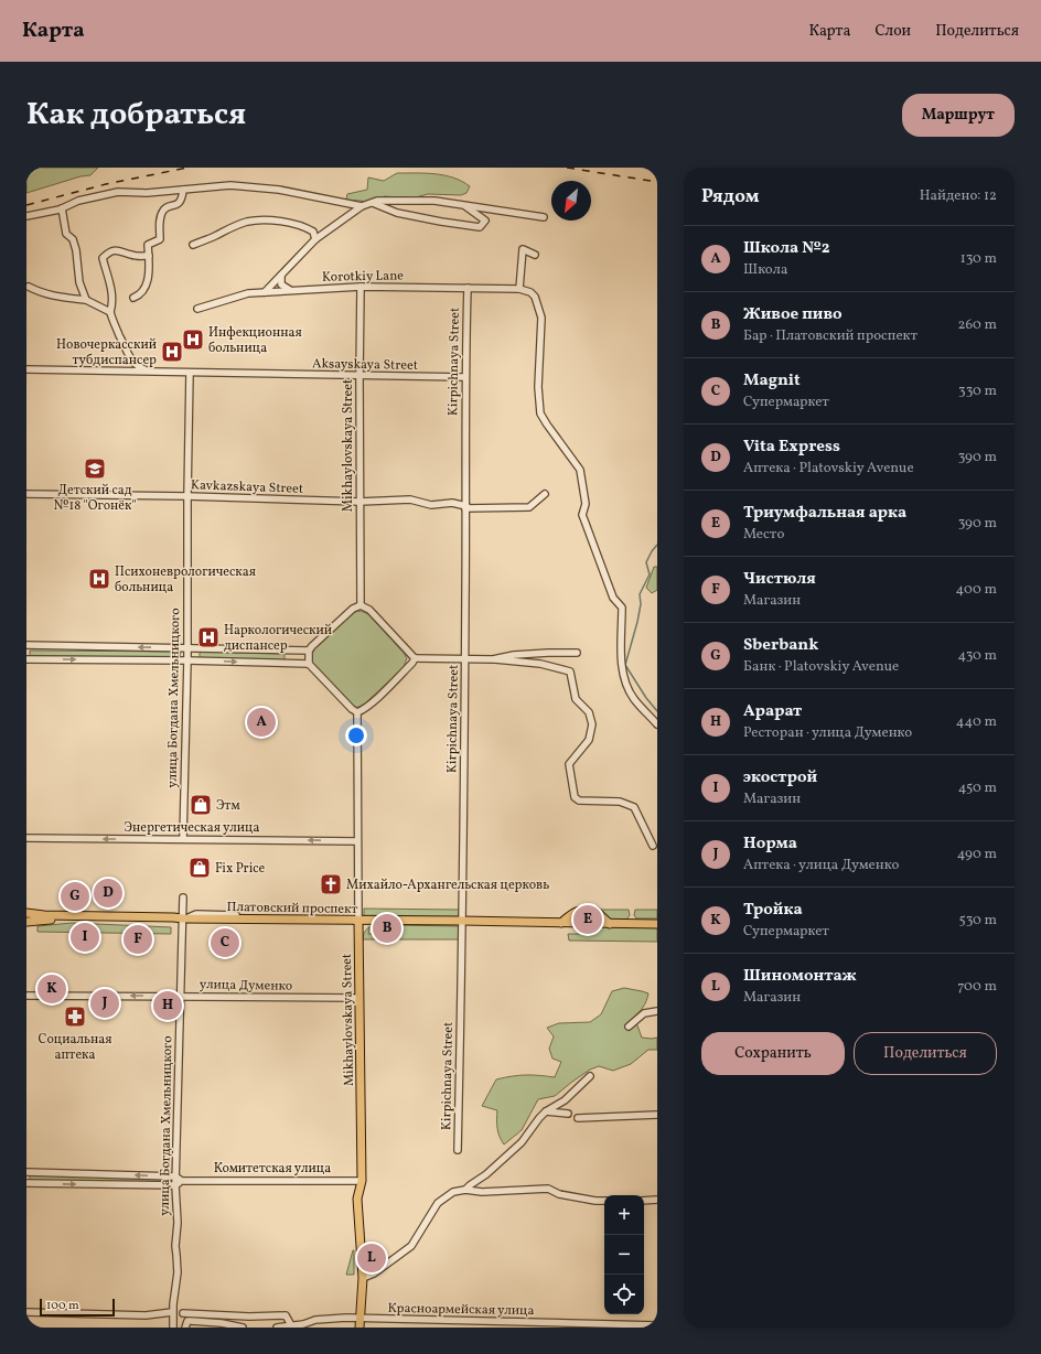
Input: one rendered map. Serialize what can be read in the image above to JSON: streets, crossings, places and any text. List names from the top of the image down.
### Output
{
  "streets": {
    "main road": ["Mikhaylovskaya Street", "Платовский проспект"],
    "street": [
      "Korotkiy Lane",
      "Kirpichnaya Street",
      "Aksayskaya Street",
      "Kavkazskaya Street",
      "улица Богдана Хмельницкого",
      "Энергетическая улица",
      "улица Думенко",
      "Комитетская улица",
      "Красноармейская улица"
    ]
  },
  "crossings": [
    ["Korotkiy Lane", "Kirpichnaya Street"],
    ["Korotkiy Lane", "Mikhaylovskaya Street"],
    ["Kirpichnaya Street", "Aksayskaya Street"],
    ["Kirpichnaya Street", "Kavkazskaya Street"],
    ["Kirpichnaya Street", "Платовский проспект"],
    ["Aksayskaya Street", "Mikhaylovskaya Street"],
    ["Aksayskaya Street", "улица Богдана Хмельницкого"],
    ["Mikhaylovskaya Street", "Kavkazskaya Street"],
    ["Mikhaylovskaya Street", "Энергетическая улица"],
    ["Mikhaylovskaya Street", "Платовский проспект"],
    ["Mikhaylovskaya Street", "улица Думенко"],
    ["Mikhaylovskaya Street", "Комитетская улица"],
    ["Mikhaylovskaya Street", "Красноармейская улица"],
    ["Kavkazskaya Street", "улица Богдана Хмельницкого"],
    ["улица Богдана Хмельницкого", "Энергетическая улица"],
    ["улица Богдана Хмельницкого", "Платовский проспект"],
    ["улица Богдана Хмельницкого", "улица Думенко"],
    ["улица Богдана Хмельницкого", "Комитетская улица"]
  ],
  "one_way": ["Энергетическая улица", "улица Думенко"],
  "places": {
    "hospital": [
      "Инфекционная больница",
      "Новочеркасский тубдиспансер",
      "Психоневрологическая больница",
      "Наркологический диспансер"
    ],
    "school or university": ["Детский сад №18 \"Огонёк\""],
    "shop": ["Этм", "Fix Price"],
    "church": ["Михайло-Архангельская церковь"],
    "pharmacy": ["Социальная аптека"]
  },
  "scale_bar": "100 m",
  "north": "bottom left",
  "page": {
    "header": "Карта",
    "nav": ["Карта", "Слои", "Поделиться"],
    "title": "Как добраться",
    "buttons": [
      "Маршрут",
      ["Сохранить", "Поделиться"]
    ],
    "heading": ["Рядом", "Найдено: 12"],
    "list": [
      {
        "mark": "A",
        "name": "Школа №2",
        "note": "Школа",
        "value": "130 m"
      },
      {
        "mark": "B",
        "name": "Живое пиво",
        "note": "Бар · Платовский проспект",
        "value": "260 m"
      },
      {
        "mark": "C",
        "name": "Magnit",
        "note": "Супермаркет",
        "value": "330 m"
      },
      {
        "mark": "D",
        "name": "Vita Express",
        "note": "Аптека · Platovskiy Avenue",
        "value": "390 m"
      },
      {
        "mark": "E",
        "name": "Триумфальная арка",
        "note": "Место",
        "value": "390 m"
      },
      {
        "mark": "F",
        "name": "Чистюля",
        "note": "Магазин",
        "value": "400 m"
      },
      {
        "mark": "G",
        "name": "Sberbank",
        "note": "Банк · Platovskiy Avenue",
        "value": "430 m"
      },
      {
        "mark": "H",
        "name": "Арарат",
        "note": "Ресторан · улица Думенко",
        "value": "440 m"
      },
      {
        "mark": "I",
        "name": "экострой",
        "note": "Магазин",
        "value": "450 m"
      },
      {
        "mark": "J",
        "name": "Норма",
        "note": "Аптека · улица Думенко",
        "value": "490 m"
      },
      {
        "mark": "K",
        "name": "Тройка",
        "note": "Супермаркет",
        "value": "530 m"
      },
      {
        "mark": "L",
        "name": "Шиномонтаж",
        "note": "Магазин",
        "value": "700 m"
      }
    ],
    "pins": [
      "A",
      "D",
      "G",
      "E",
      "B",
      "I",
      "F",
      "C",
      "K",
      "J",
      "H",
      "L"
    ],
    "map_buttons": ["+", "−"],
    "scale": "100 m"
  }
}
